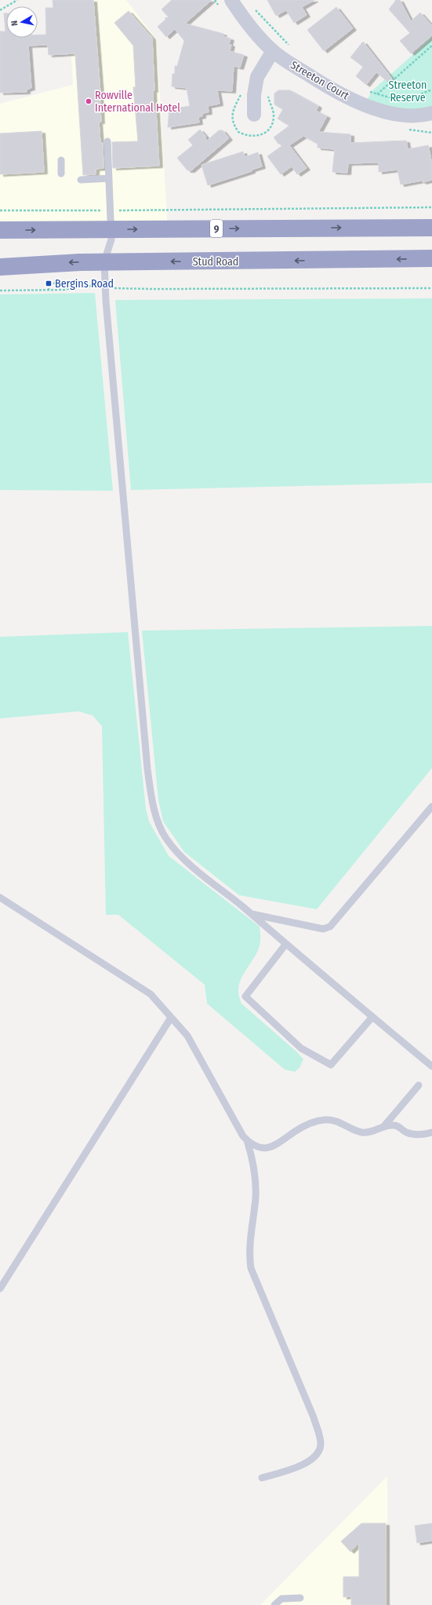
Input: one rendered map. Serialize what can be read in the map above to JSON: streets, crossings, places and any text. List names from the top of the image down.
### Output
{
  "streets": {
    "highway": ["9", "Stud Road"],
    "street": ["Streeton Court"]
  },
  "parks": ["Streeton Reserve"],
  "places": {
    "other": ["Rowville International Hotel"],
    "transit": ["Bergins Road"]
  },
  "north": "left"
}
